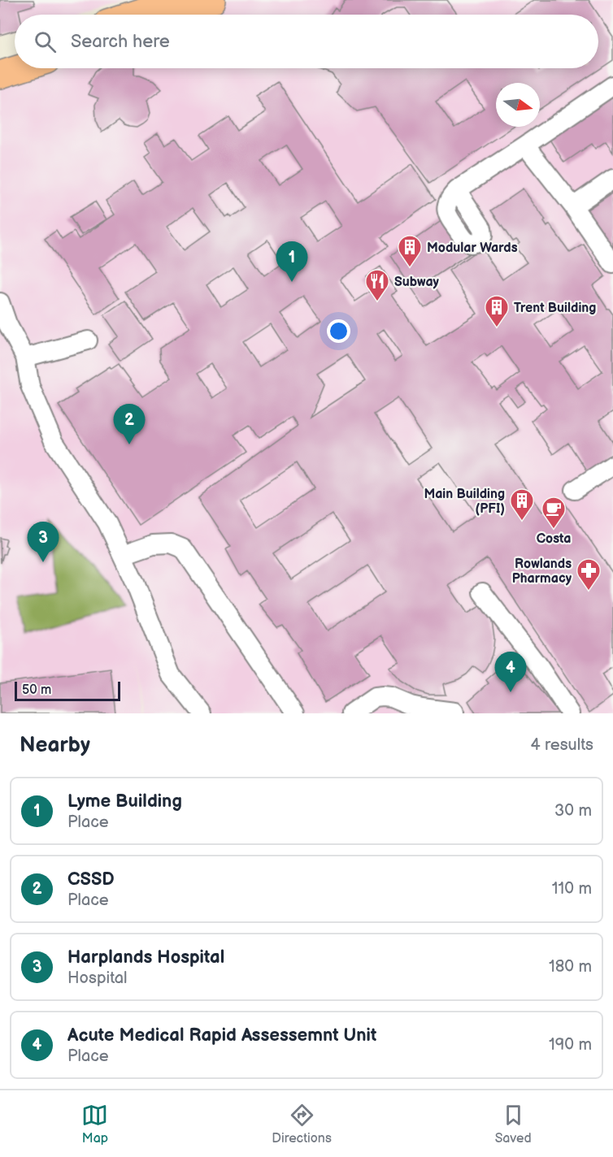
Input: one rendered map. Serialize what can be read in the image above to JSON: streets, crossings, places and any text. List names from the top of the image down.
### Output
{
  "places": {
    "building": ["Modular Wards", "Trent Building", "Main Building (PFI)"],
    "restaurant": ["Subway"],
    "cafe": ["Costa"],
    "pharmacy": ["Rowlands Pharmacy"]
  },
  "scale_bar": "50 m",
  "north": "right",
  "page": {
    "search": "Search here",
    "pins": [
      "1",
      "2",
      "3",
      "4"
    ],
    "scale": "50 m",
    "heading": ["Nearby", "4 results"],
    "list": [
      {
        "mark": "1",
        "name": "Lyme Building",
        "note": "Place",
        "value": "30 m"
      },
      {
        "mark": "2",
        "name": "CSSD",
        "note": "Place",
        "value": "110 m"
      },
      {
        "mark": "3",
        "name": "Harplands Hospital",
        "note": "Hospital",
        "value": "180 m"
      },
      {
        "mark": "4",
        "name": "Acute Medical Rapid Assessemnt Unit",
        "note": "Place",
        "value": "190 m"
      }
    ],
    "nav": ["Map", "Directions", "Saved"]
  }
}
